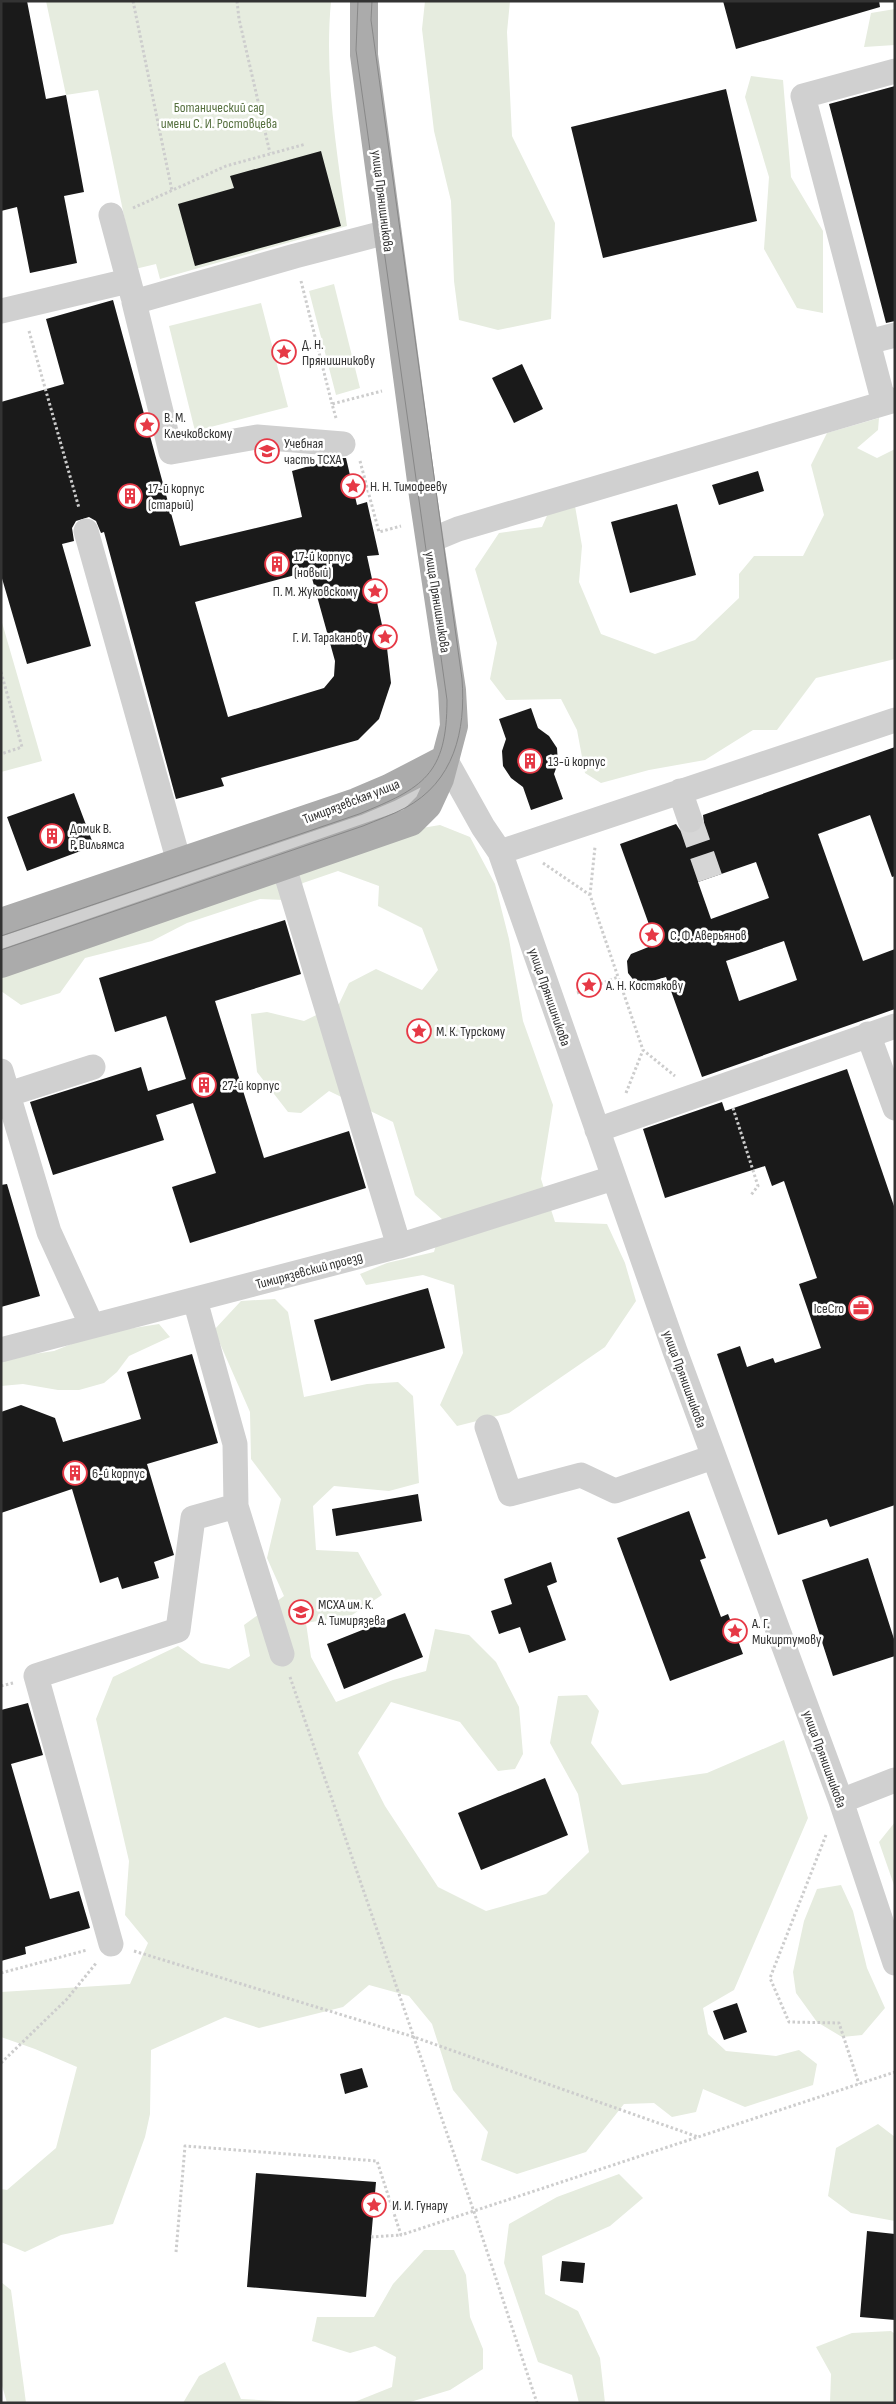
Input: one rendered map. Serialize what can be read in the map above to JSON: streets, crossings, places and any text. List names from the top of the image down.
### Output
{
  "streets": {
    "main road": ["улица Прянишникова", "Тимирязевская улица"],
    "street": ["Тимирязевский проезд"]
  },
  "crossings": [
    ["улица Прянишникова", "Тимирязевская улица"],
    ["улица Прянишникова", "Тимирязевский проезд"]
  ],
  "parks": ["Ботанический сад имени С. И. Ростовцева"],
  "places": {
    "place": [
      "Д. Н. Прянишникову",
      "В. М. Клечковскому",
      "Н. Н. Тимофееву",
      "П. М. Жуковскому",
      "Г. И. Тараканову",
      "С. Ф. Аверьянов",
      "А. Н. Костякову",
      "М. К. Турскому",
      "А. Г. Микиртумову",
      "И. И. Гунару"
    ],
    "school or university": ["Учебная часть ТСХА", "МСХА им. К. А. Тимирязева"],
    "building": [
      "17-й корпус (старый)",
      "17-й корпус (новый)",
      "13-й корпус",
      "Домик В. Р. Вильямса",
      "27-й корпус",
      "6-й корпус"
    ],
    "office": ["IceCro"]
  }
}
